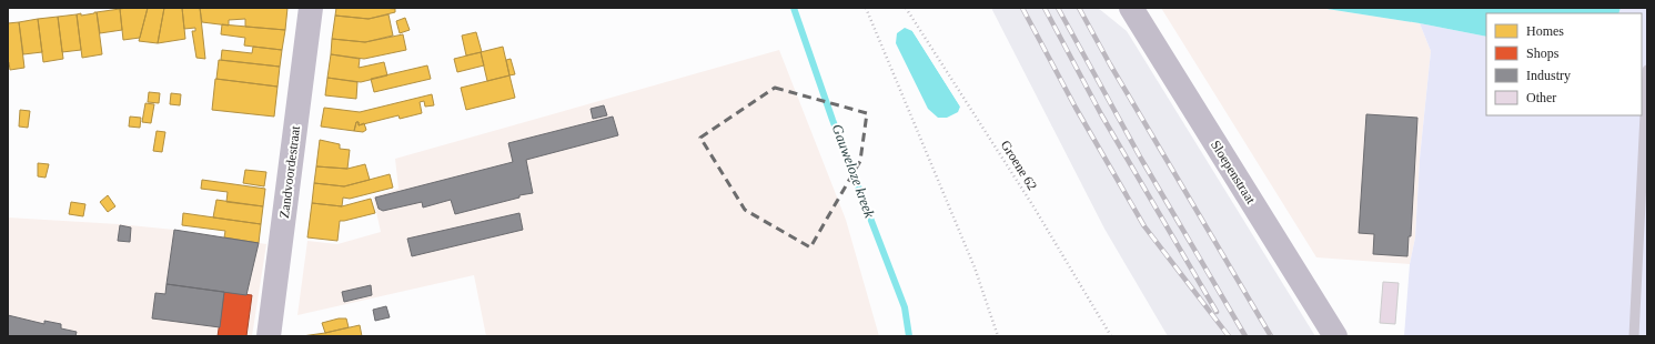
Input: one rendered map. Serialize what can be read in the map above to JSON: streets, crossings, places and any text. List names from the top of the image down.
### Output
{
  "streets": {
    "street": ["Zandvoordestraat", "Sloepenstraat"],
    "path": ["Groene 62"]
  },
  "water": ["Gauweloze kreek"],
  "legend": [
    "Homes",
    "Shops",
    "Industry",
    "Other"
  ]
}
